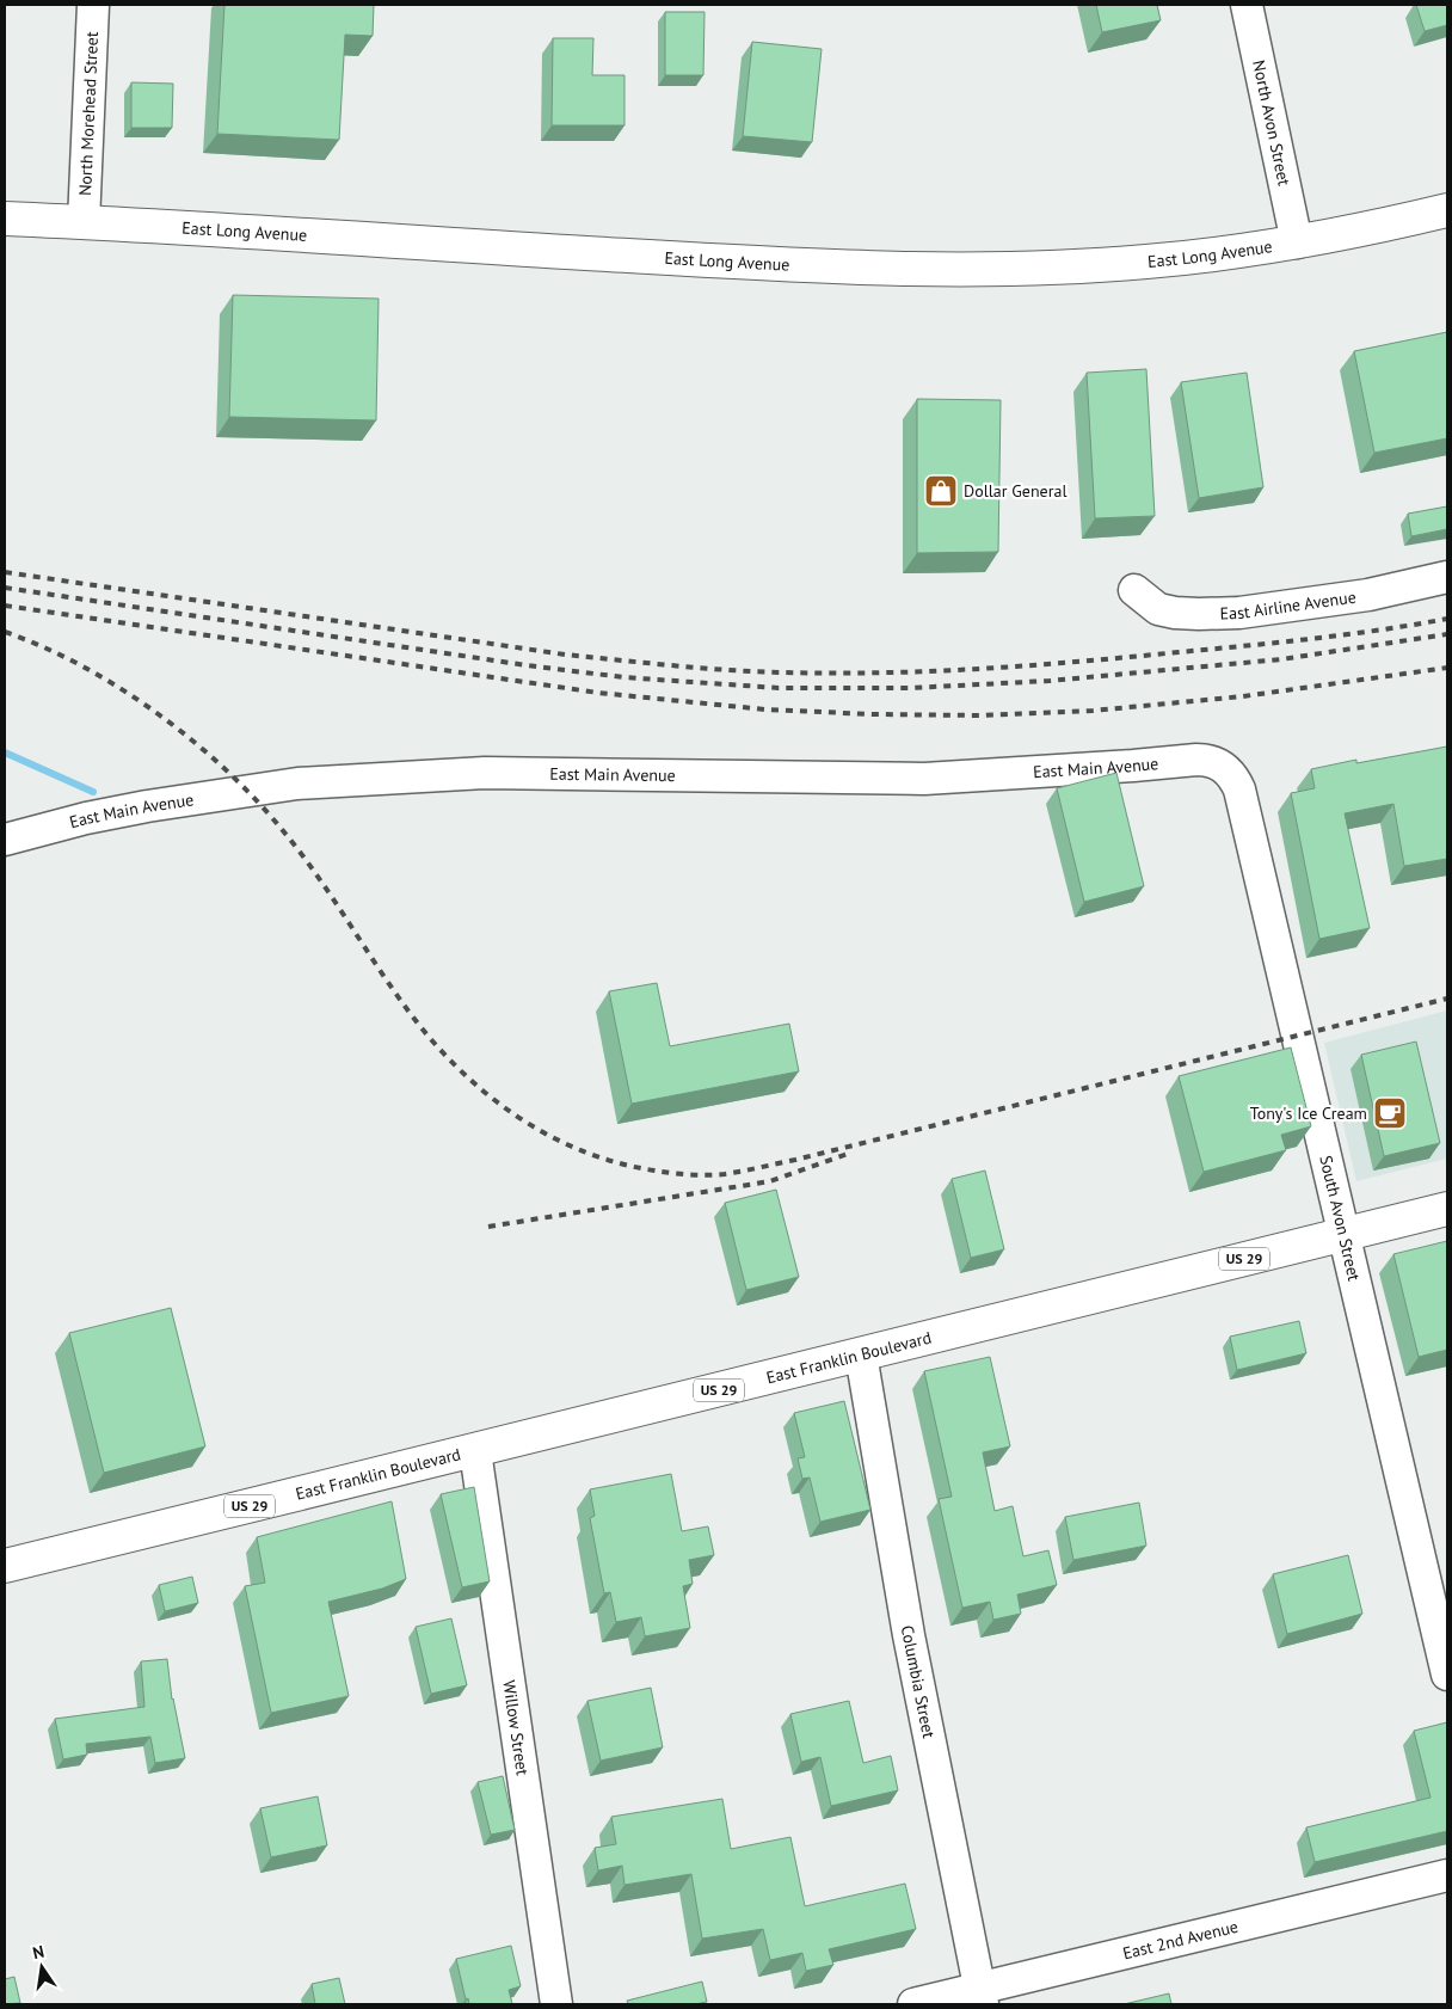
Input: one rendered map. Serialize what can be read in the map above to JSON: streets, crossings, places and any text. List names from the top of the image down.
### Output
{
  "streets": {
    "main road": ["East Long Avenue", "US 29", "East Franklin Boulevard"],
    "street": [
      "North Morehead Street",
      "North Avon Street",
      "East Airline Avenue",
      "East Main Avenue",
      "South Avon Street",
      "Columbia Street",
      "Willow Street",
      "East 2nd Avenue"
    ]
  },
  "crossings": [
    ["North Morehead Street", "East Long Avenue"],
    ["North Avon Street", "East Long Avenue"],
    ["East Main Avenue", "South Avon Street"],
    ["South Avon Street", "East Franklin Boulevard"],
    ["East Franklin Boulevard", "Columbia Street"],
    ["East Franklin Boulevard", "Willow Street"],
    ["Columbia Street", "East 2nd Avenue"]
  ],
  "places": {
    "shop": ["Dollar General"],
    "cafe": ["Tony's Ice Cream"]
  },
  "north": "top"
}
